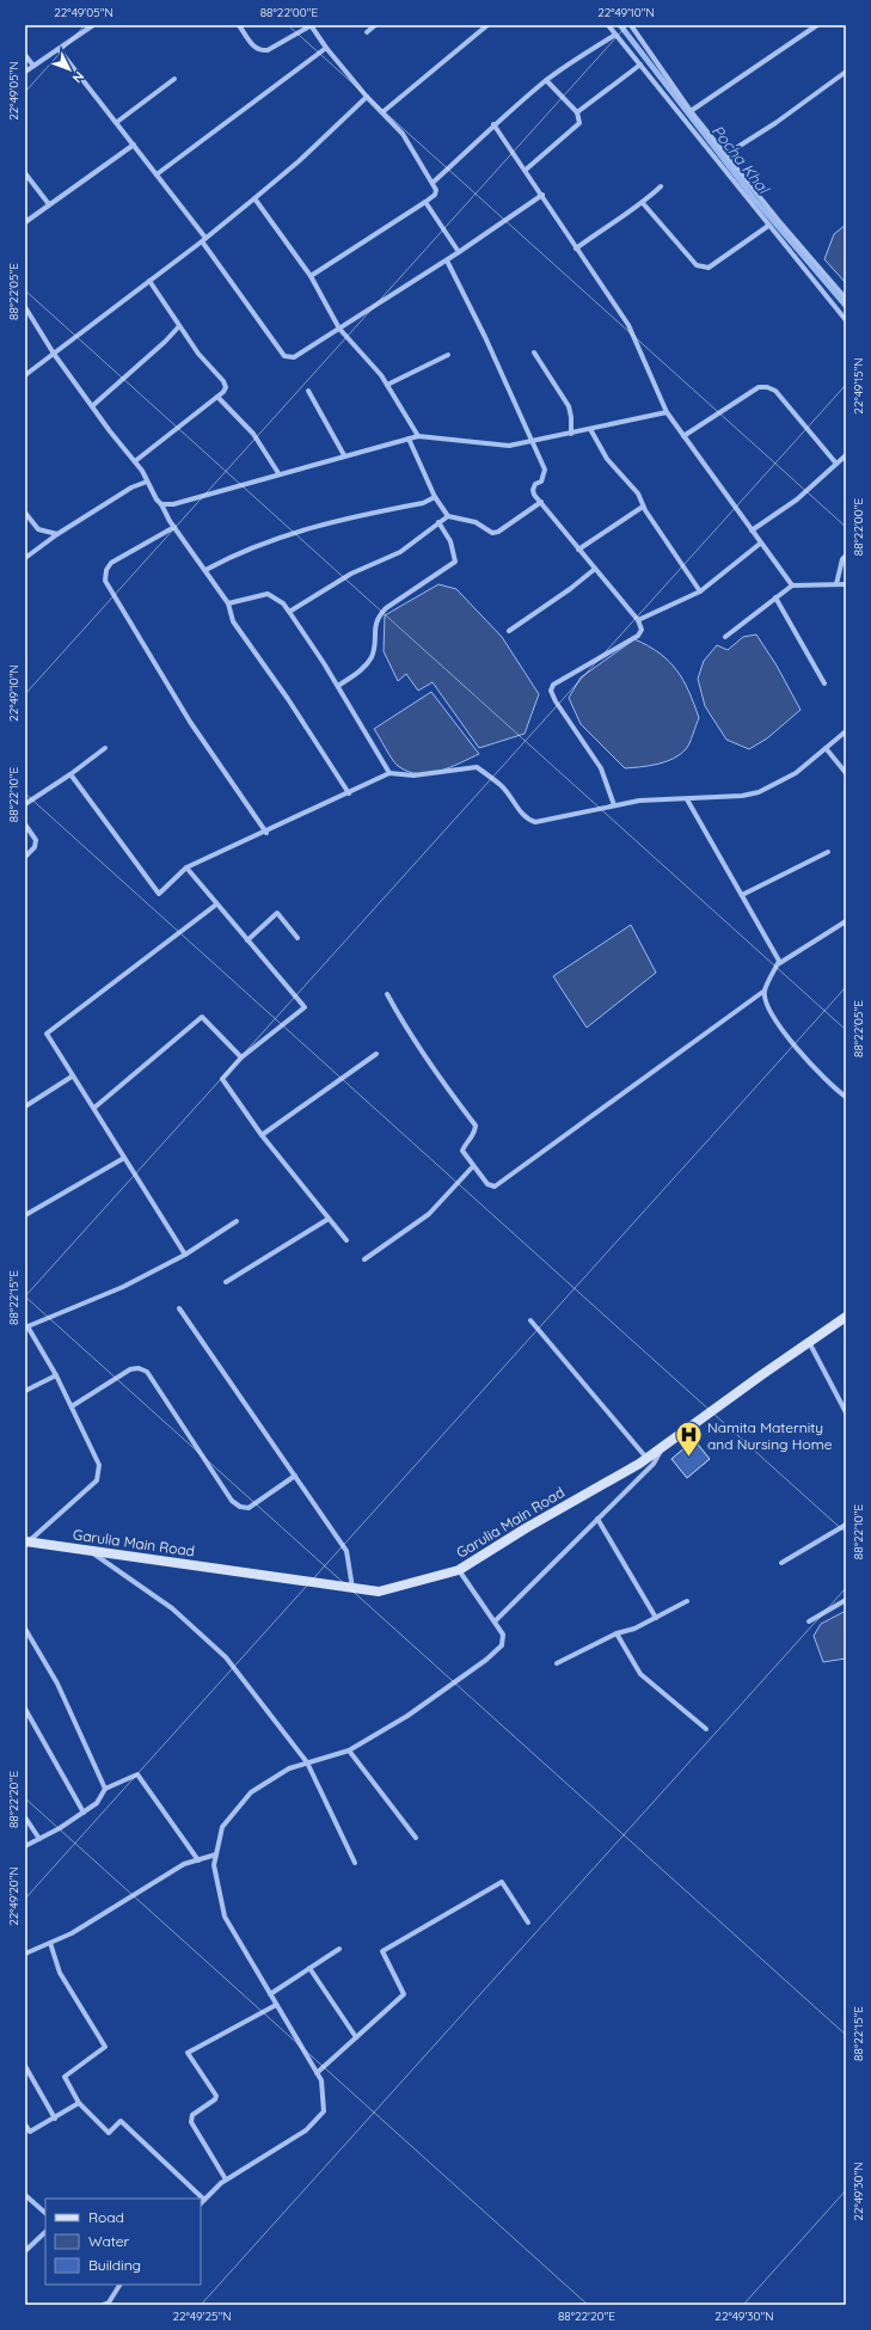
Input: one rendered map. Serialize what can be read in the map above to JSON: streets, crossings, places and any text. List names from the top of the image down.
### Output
{
  "streets": {
    "street": ["Garulia Main Road"]
  },
  "water": ["Pocha Khal"],
  "places": {
    "hospital": ["Namita Maternity and Nursing Home"]
  },
  "legend": ["Road", "Water", "Building"],
  "north": "bottom right",
  "coordinates": [
    "22°49'05\"N",
    "88°22'00\"E",
    "22°49'10\"N",
    "88°22'05\"E",
    "22°49'15\"N",
    "88°22'10\"E",
    "88°22'15\"E",
    "88°22'20\"E",
    "22°49'20\"N",
    "22°49'30\"N",
    "22°49'25\"N"
  ]
}
